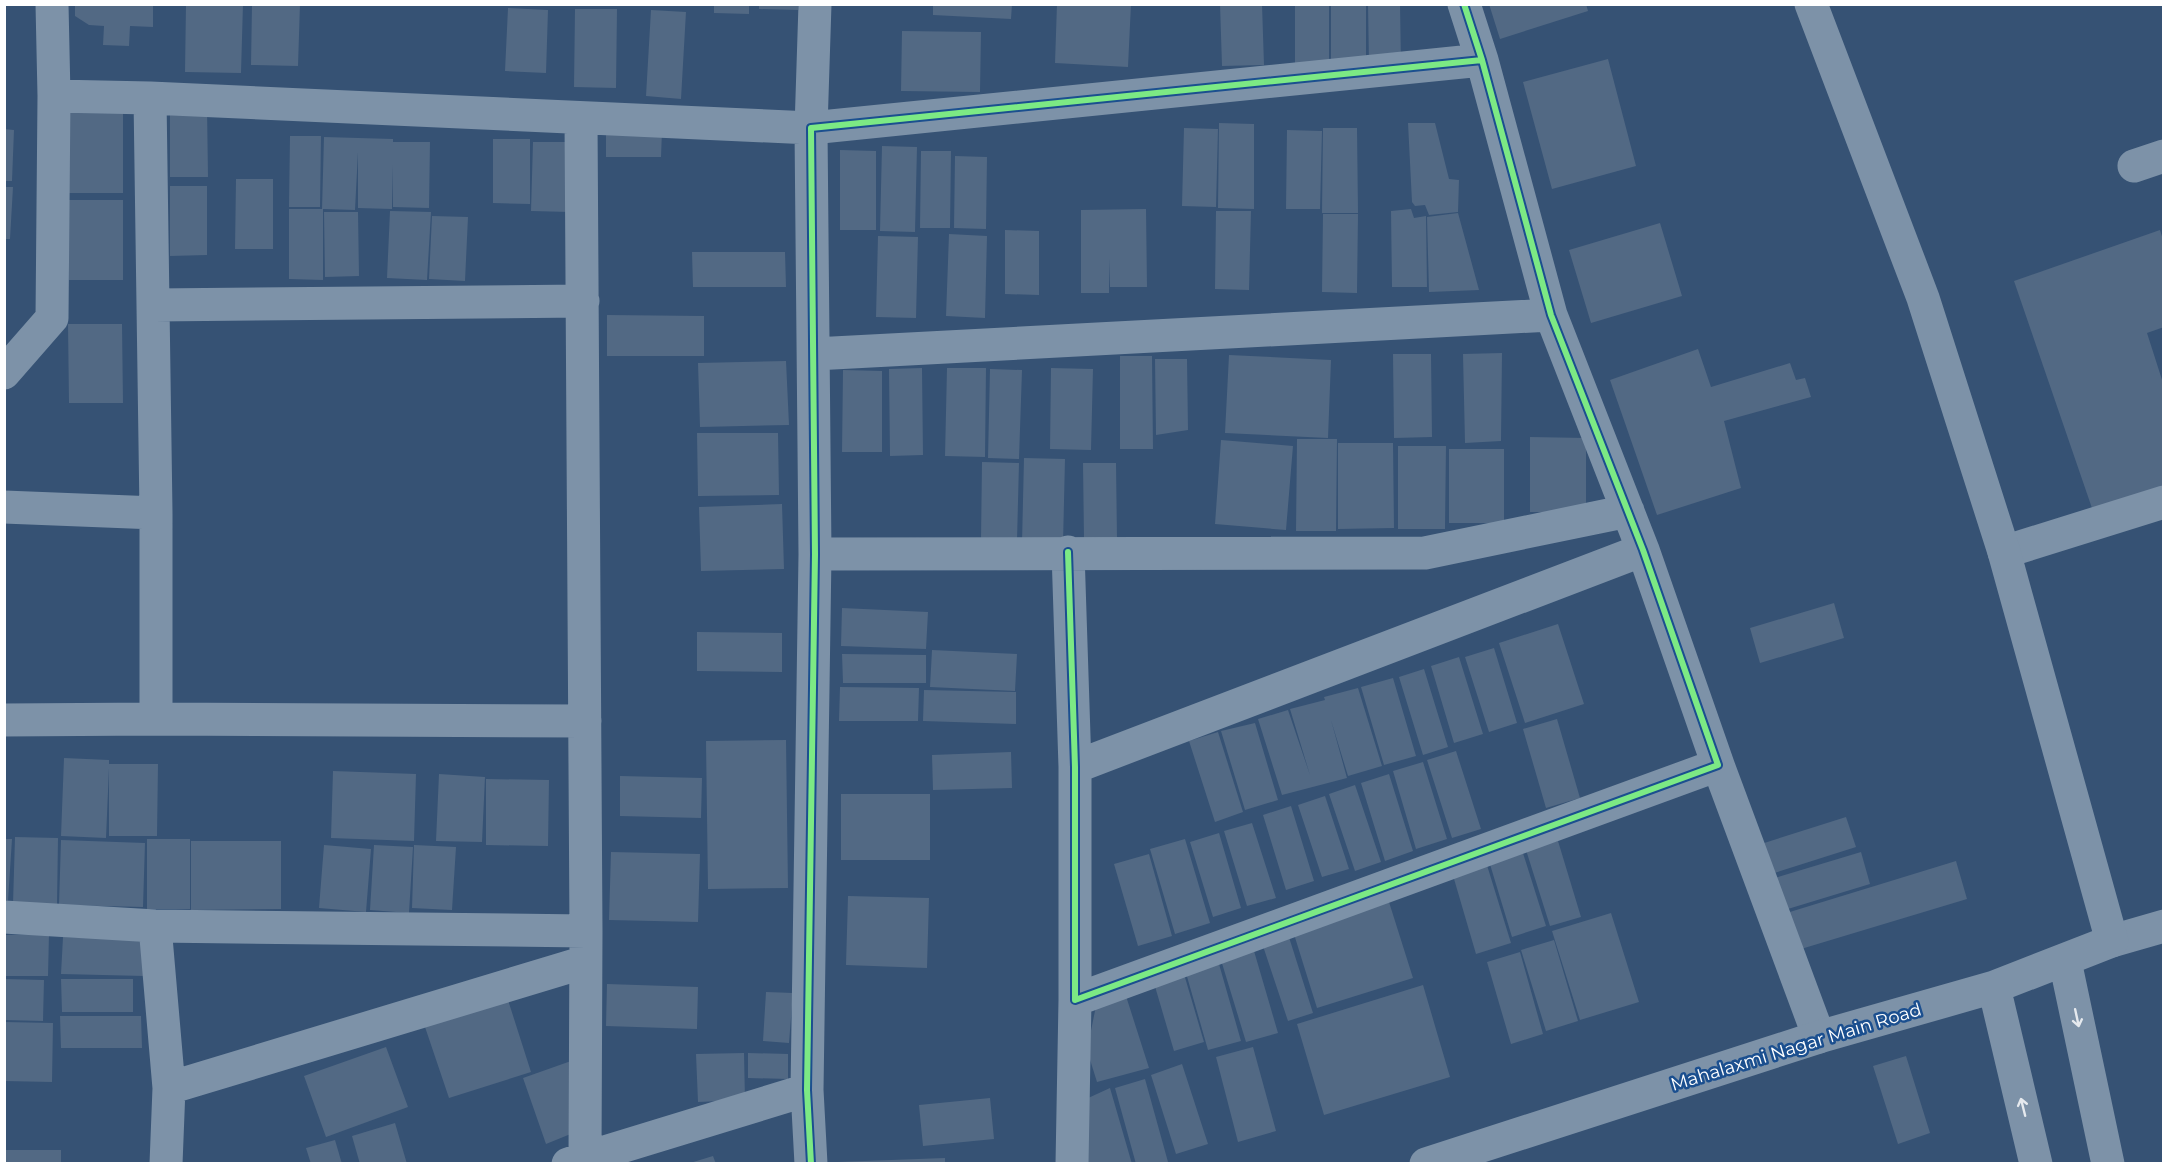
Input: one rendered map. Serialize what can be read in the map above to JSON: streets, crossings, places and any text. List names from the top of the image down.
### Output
{
  "streets": {
    "street": ["Mahalaxmi Nagar Main Road"]
  }
}
